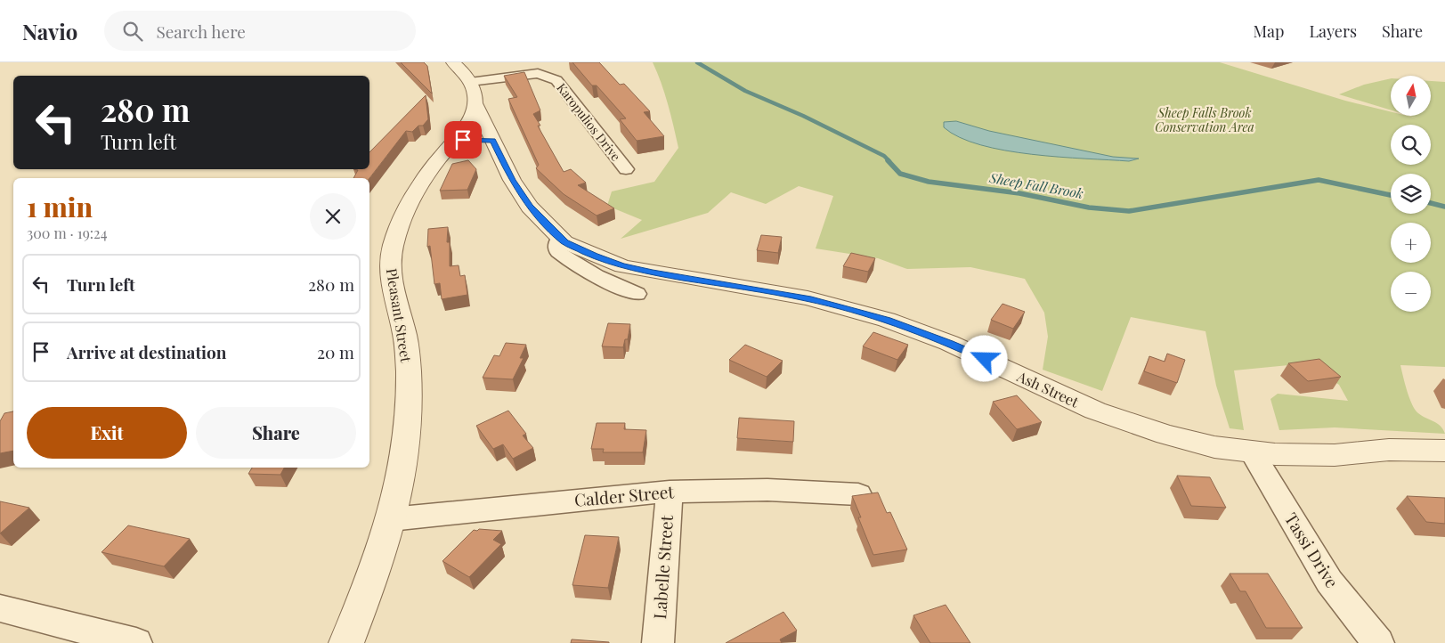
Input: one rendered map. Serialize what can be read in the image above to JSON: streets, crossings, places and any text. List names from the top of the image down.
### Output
{
  "streets": {
    "street": [
      "Karopulios Drive",
      "Pleasant Street",
      "Ash Street",
      "Calder Street",
      "Tassi Drive",
      "Labelle Street"
    ]
  },
  "crossings": [
    ["Karopulios Drive", "Pleasant Street"],
    ["Karopulios Drive", "Ash Street"],
    ["Pleasant Street", "Ash Street"],
    ["Pleasant Street", "Calder Street"],
    ["Ash Street", "Tassi Drive"],
    ["Calder Street", "Labelle Street"]
  ],
  "water": ["Sheep Fall Brook"],
  "parks": ["Sheep Falls Brook Conservation Area"],
  "north": "top",
  "page": {
    "header": "Navio",
    "search": "Search here",
    "nav": ["Map", "Layers", "Share"],
    "map_buttons": ["+", "−"],
    "turn": ["280 m", "Turn left"],
    "heading": ["1 min", "300 m · 19:24"],
    "list": [
      {
        "name": "Turn left",
        "value": "280 m"
      },
      {
        "name": "Arrive at destination",
        "value": "20 m"
      }
    ],
    "buttons": ["Exit", "Share"]
  }
}
